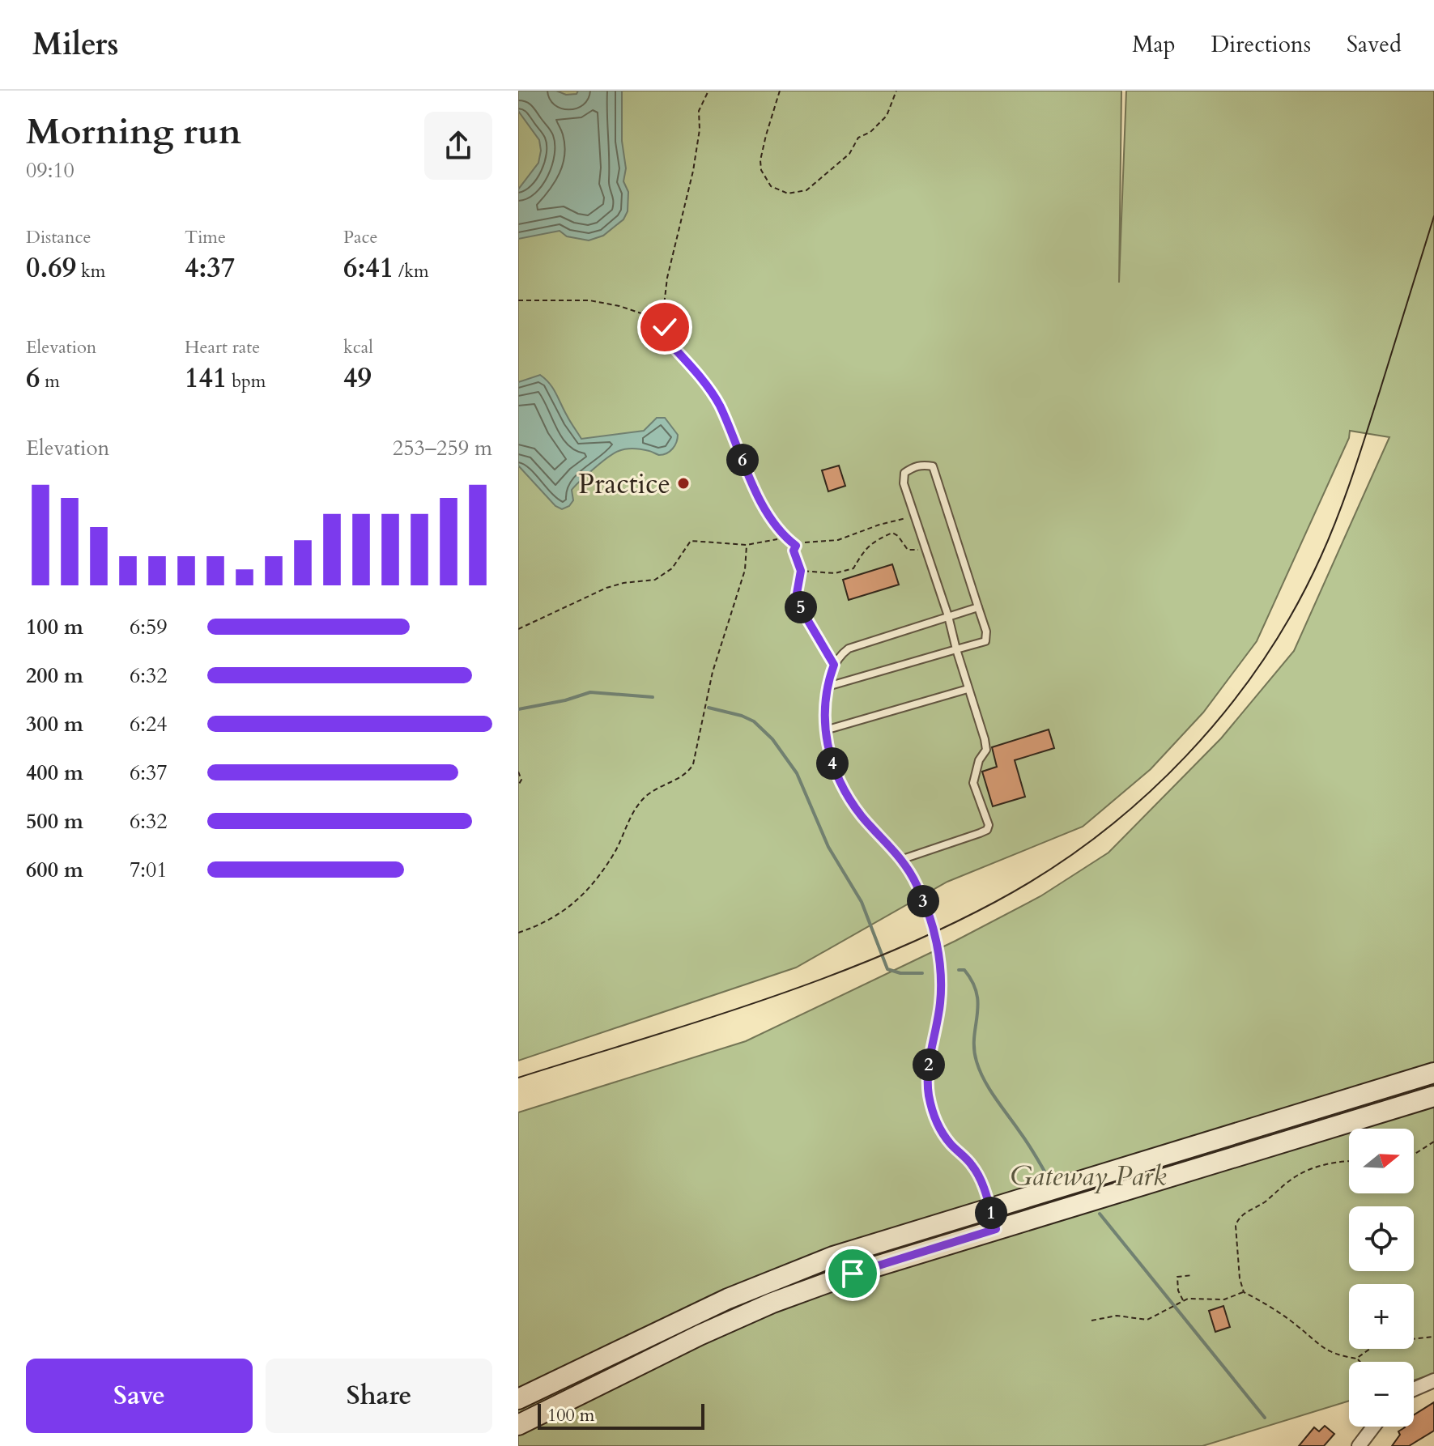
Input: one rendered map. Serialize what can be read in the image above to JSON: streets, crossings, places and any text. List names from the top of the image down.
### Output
{
  "parks": ["Gateway Park"],
  "places": ["Practice"],
  "scale_bar": "100 m",
  "north": "right",
  "page": {
    "header": "Milers",
    "nav": ["Map", "Directions", "Saved"],
    "heading": ["Morning run", "09:10"],
    "stats": [
      ["Distance", "0.69 km"],
      ["Time", "4:37"],
      ["Pace", "6:41 /km"],
      ["Elevation", "6 m"],
      ["Heart rate", "141 bpm"],
      ["kcal", "49"]
    ],
    "chart": ["Elevation", "253–259 m"],
    "pins": [
      "6",
      "5",
      "4",
      "3",
      "2",
      "1"
    ],
    "list": [
      {
        "name": "100 m",
        "note": "6:59"
      },
      {
        "name": "200 m",
        "note": "6:32"
      },
      {
        "name": "300 m",
        "note": "6:24"
      },
      {
        "name": "400 m",
        "note": "6:37"
      },
      {
        "name": "500 m",
        "note": "6:32"
      },
      {
        "name": "600 m",
        "note": "7:01"
      }
    ],
    "map_buttons": ["+", "−"],
    "buttons": ["Save", "Share"],
    "scale": "100 m"
  }
}
